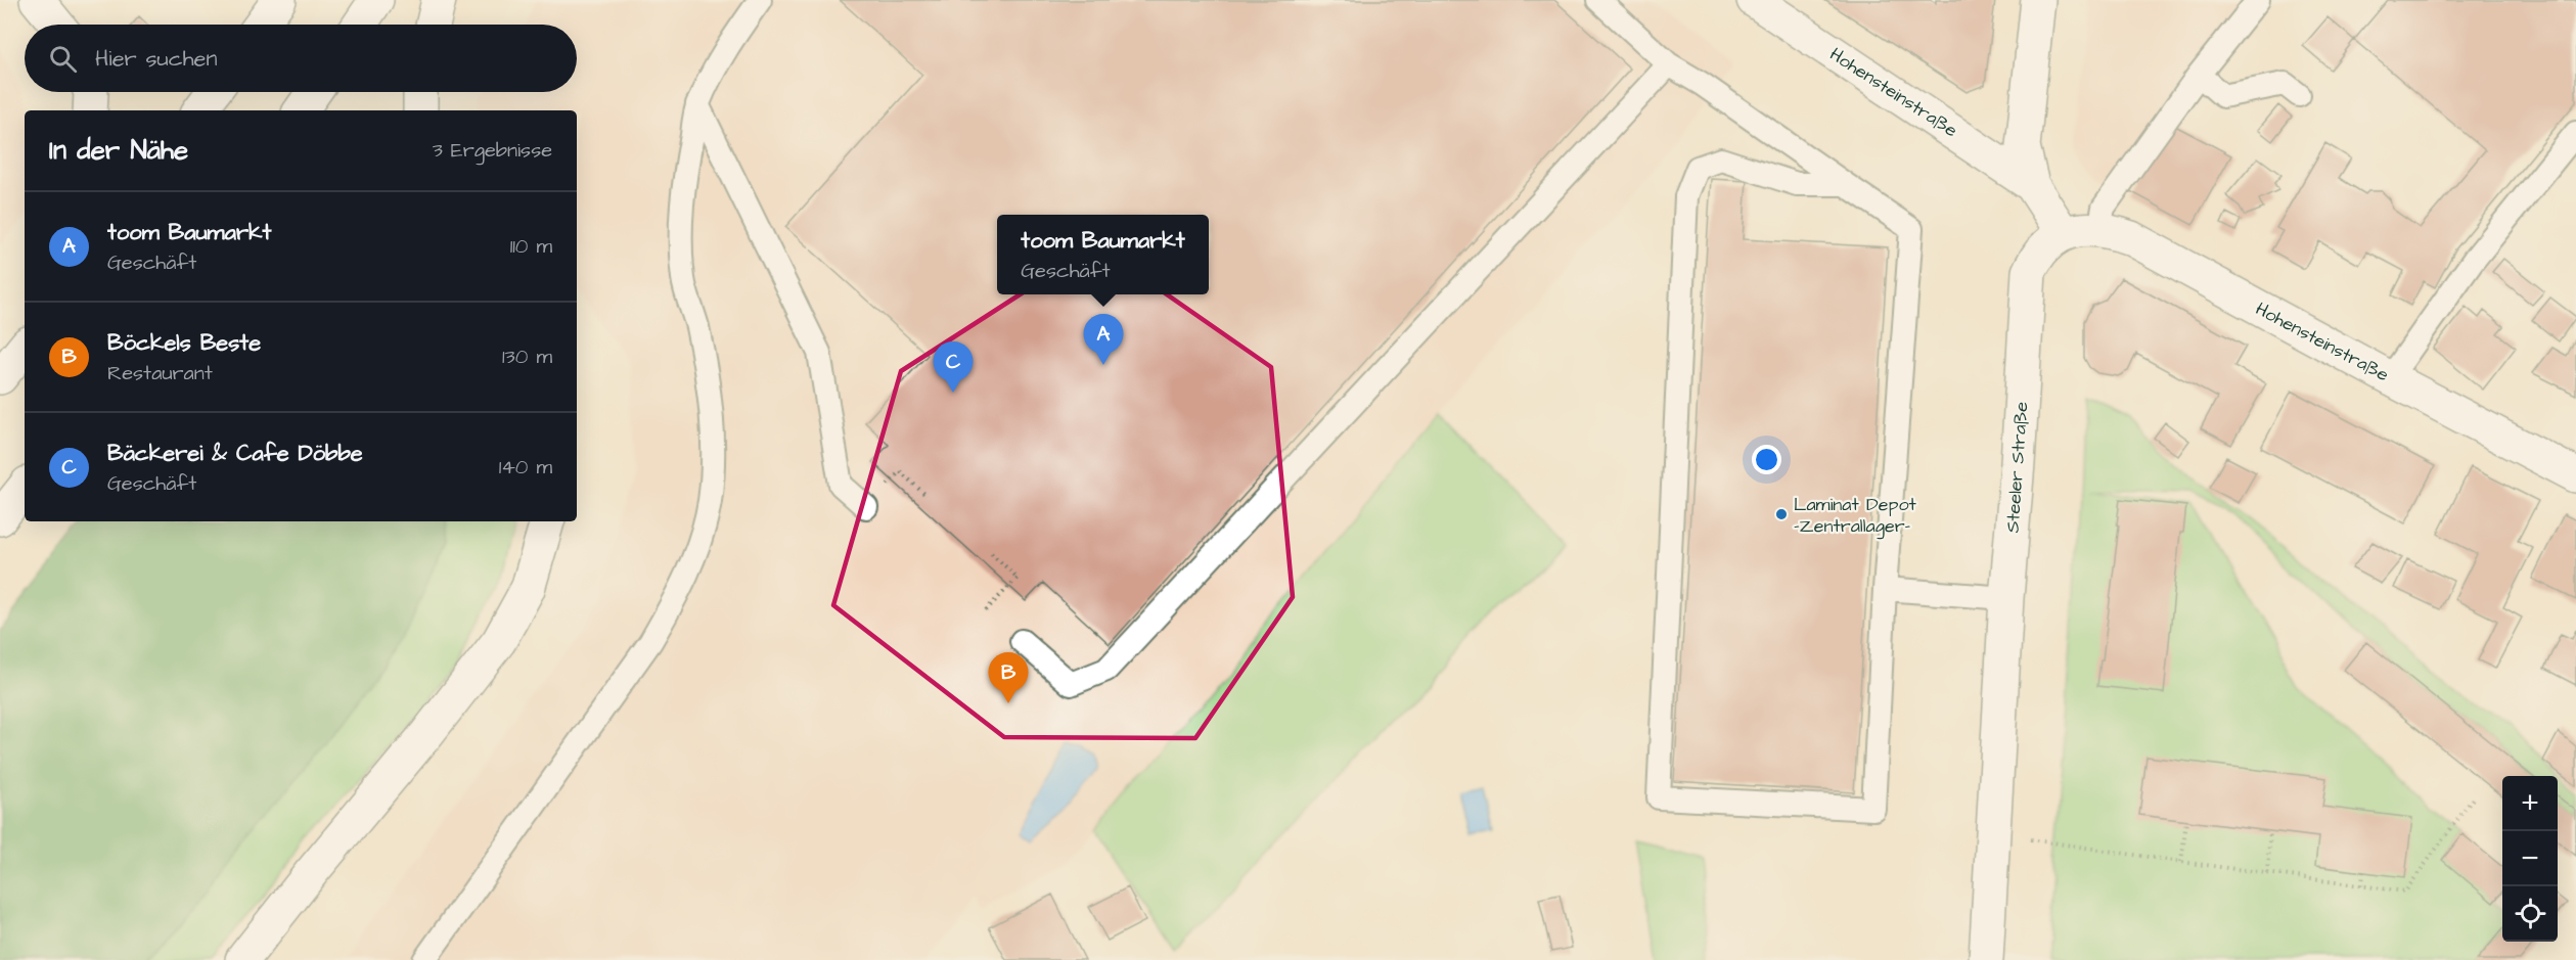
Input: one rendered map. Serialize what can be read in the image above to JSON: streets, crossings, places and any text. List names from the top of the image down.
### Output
{
  "streets": {
    "main road": ["Hohensteinstraße", "Steeler Straße"]
  },
  "crossings": [
    ["Hohensteinstraße", "Steeler Straße"]
  ],
  "places": ["Laminat Depot -Zentrallager-"],
  "page": {
    "search": "Hier suchen",
    "heading": ["In der Nähe", "3 Ergebnisse"],
    "list": [
      {
        "mark": "A",
        "name": "toom Baumarkt",
        "note": "Geschäft",
        "value": "110 m"
      },
      {
        "mark": "B",
        "name": "Böckels Beste",
        "note": "Restaurant",
        "value": "130 m"
      },
      {
        "mark": "C",
        "name": "Bäckerei & Cafe Döbbe",
        "note": "Geschäft",
        "value": "140 m"
      }
    ],
    "popup": ["toom Baumarkt", "Geschäft"],
    "pins": ["A", "C", "B"],
    "map_buttons": ["+", "−"]
  }
}
